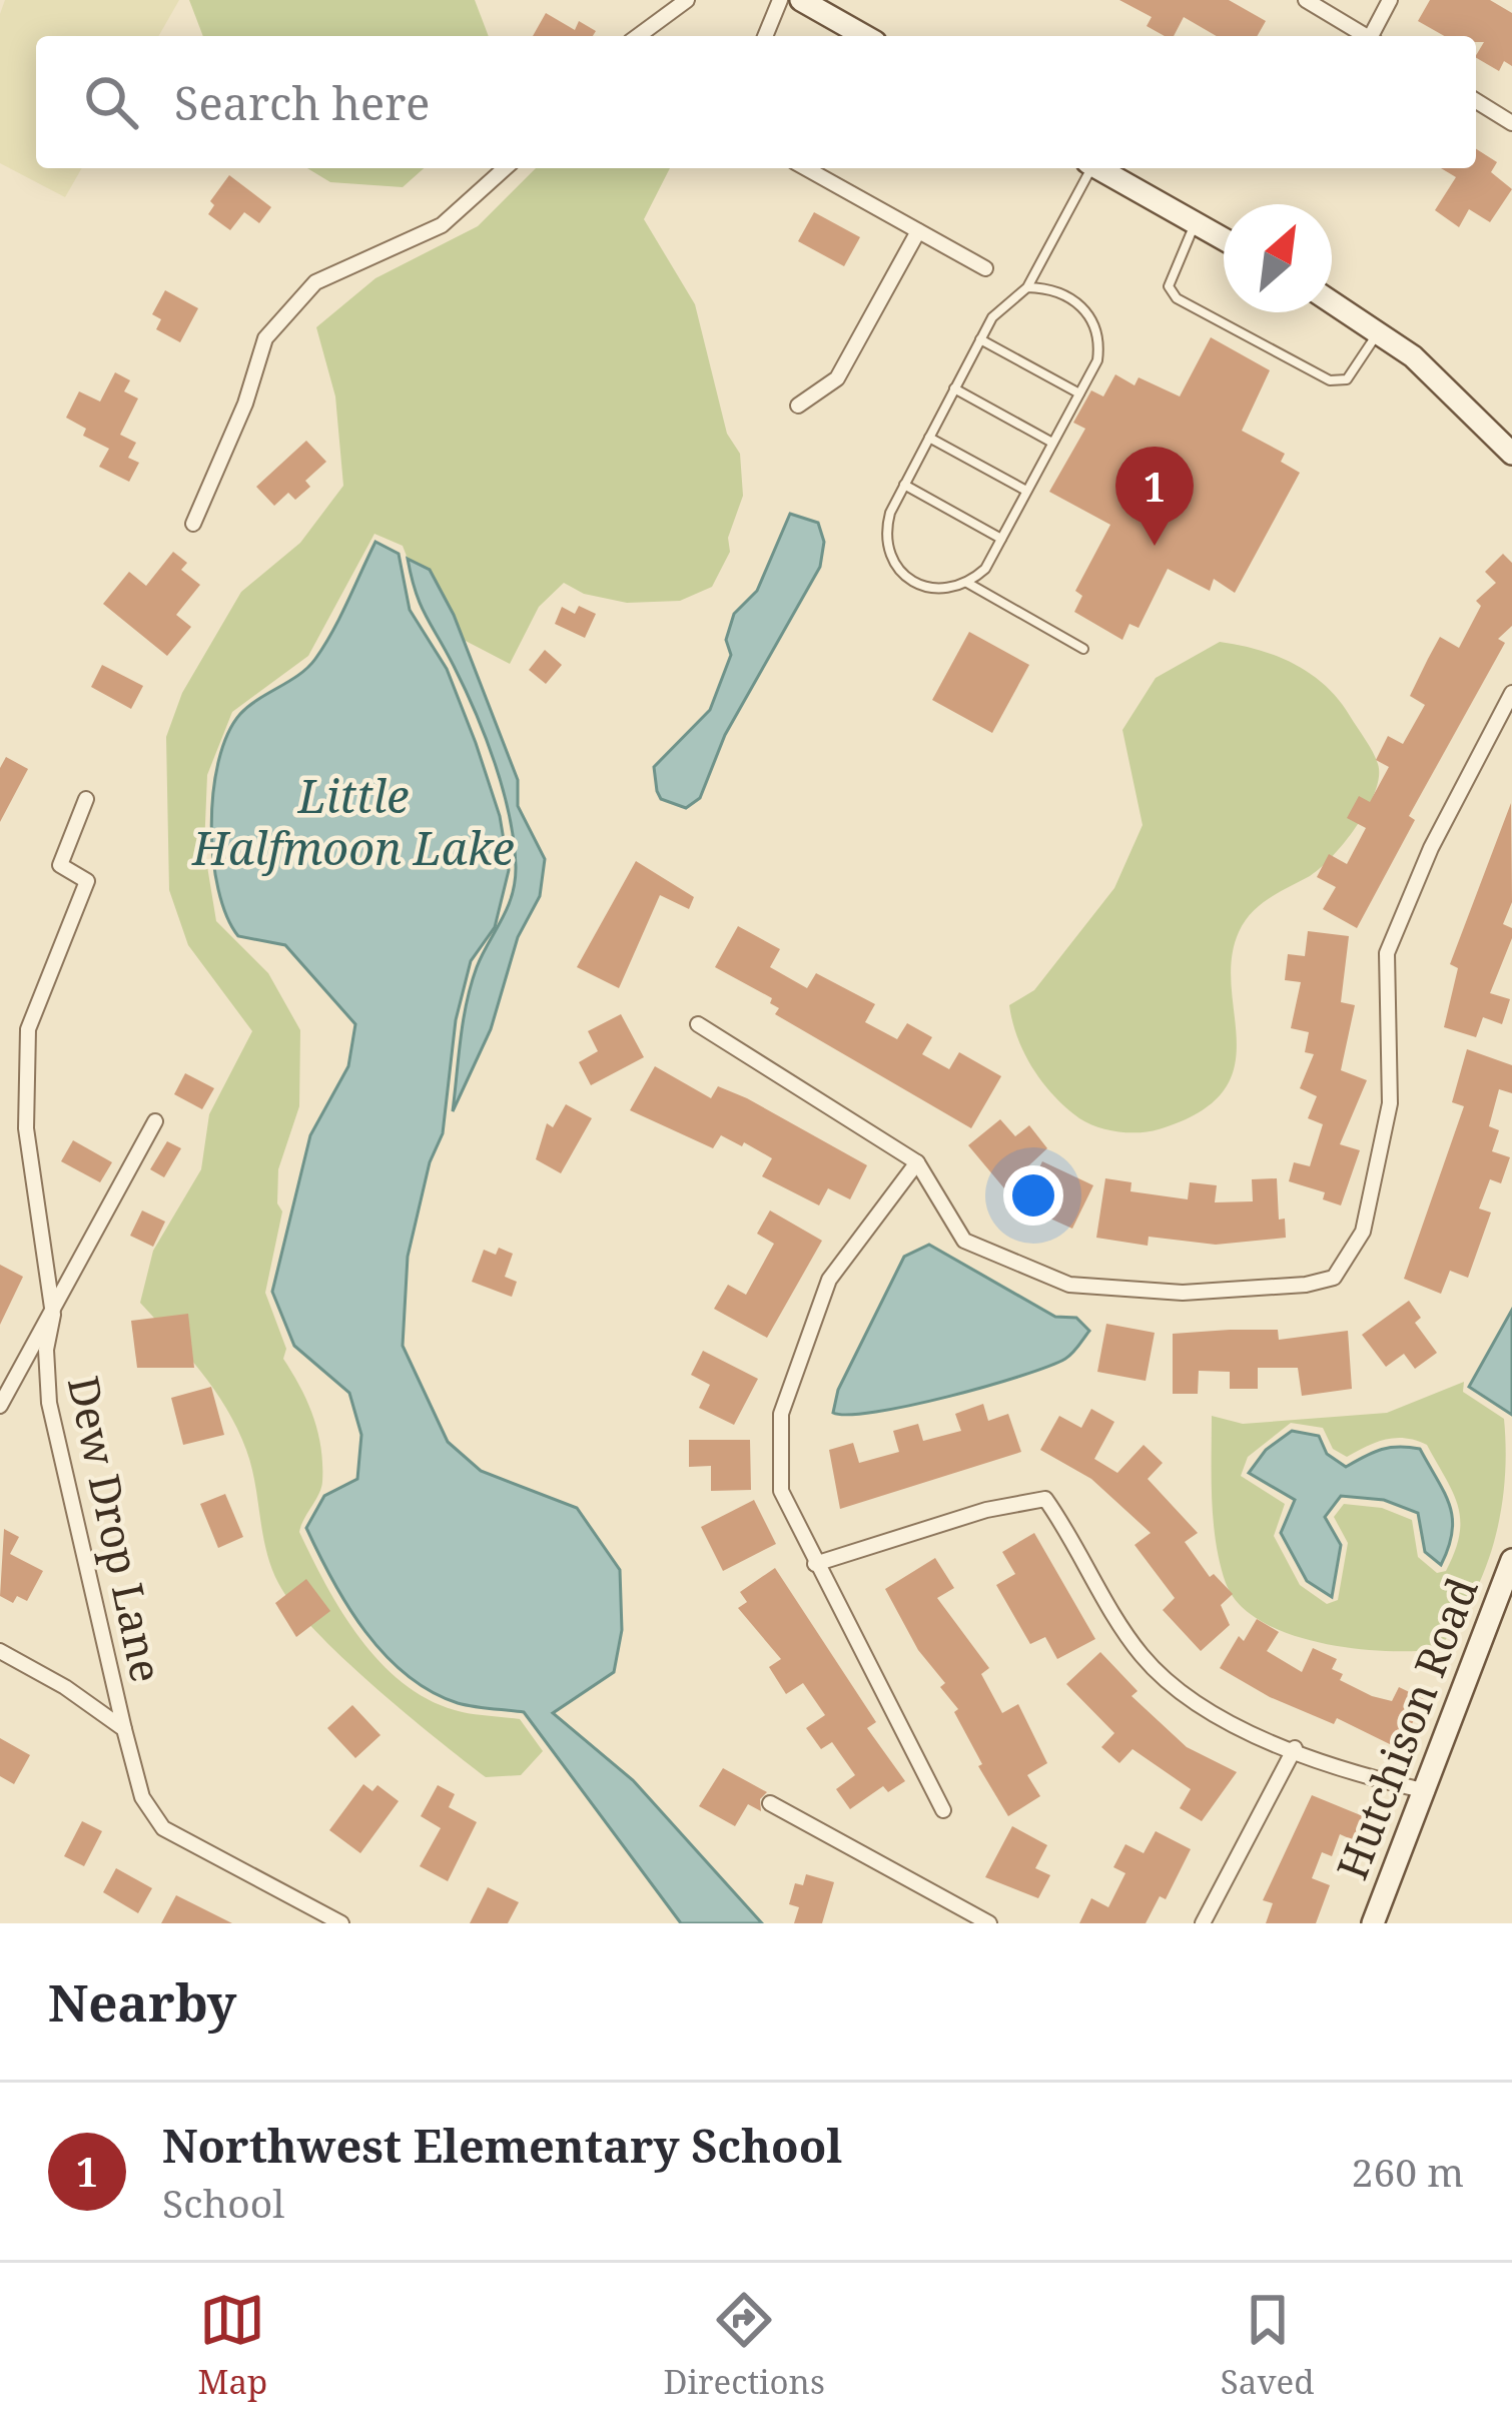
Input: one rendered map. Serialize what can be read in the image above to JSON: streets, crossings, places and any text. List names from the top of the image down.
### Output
{
  "streets": {
    "street": ["Dew Drop Lane", "Hutchison Road"]
  },
  "water": ["Little Halfmoon Lake"],
  "north": "top right",
  "page": {
    "search": "Search here",
    "pins": "1",
    "heading": "Nearby",
    "list": [
      {
        "mark": "1",
        "name": "Northwest Elementary School",
        "note": "School",
        "value": "260 m"
      }
    ],
    "nav": ["Map", "Directions", "Saved"]
  }
}
